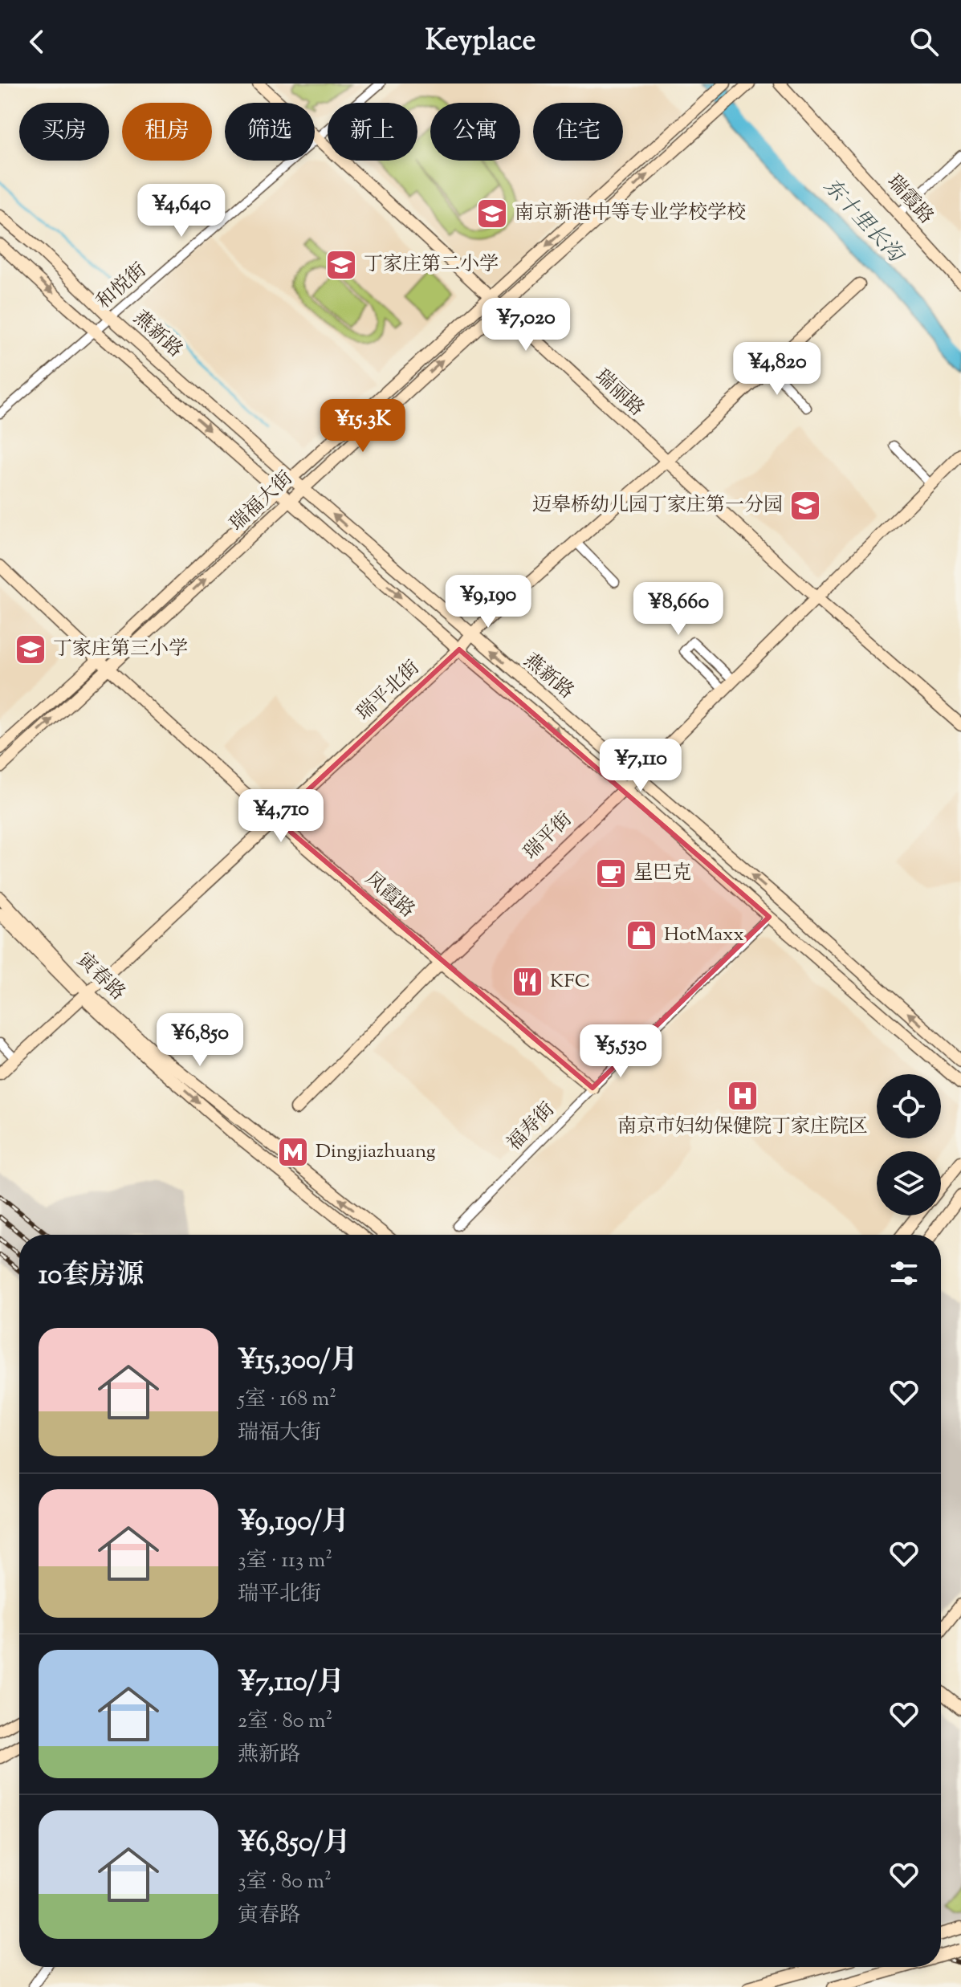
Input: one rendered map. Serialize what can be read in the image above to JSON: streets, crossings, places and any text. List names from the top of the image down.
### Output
{
  "streets": {
    "street": [
      "瑞霞路",
      "和悦街",
      "燕新路",
      "瑞丽路",
      "瑞福大街",
      "瑞平北街",
      "瑞平街",
      "凤霞路",
      "寅春路",
      "福寿街"
    ]
  },
  "crossings": [
    ["和悦街", "燕新路"],
    ["和悦街", "瑞丽路"],
    ["燕新路", "瑞福大街"],
    ["燕新路", "瑞平北街"],
    ["燕新路", "瑞平街"],
    ["燕新路", "福寿街"],
    ["瑞丽路", "瑞福大街"],
    ["瑞丽路", "瑞平北街"],
    ["瑞丽路", "瑞平街"],
    ["瑞福大街", "凤霞路"],
    ["瑞平北街", "凤霞路"],
    ["瑞平北街", "寅春路"],
    ["瑞平街", "凤霞路"],
    ["凤霞路", "福寿街"]
  ],
  "water": ["东十里长沟"],
  "places": {
    "school or university": [
      "南京新港中等专业学校学校",
      "丁家庄第二小学",
      "迈皋桥幼儿园丁家庄第一分园",
      "丁家庄第三小学"
    ],
    "cafe": ["星巴克"],
    "shop": ["HotMaxx"],
    "restaurant": ["KFC"],
    "hospital": ["南京市妇幼保健院丁家庄院区"],
    "metro station": ["Dingjiazhuang"]
  },
  "page": {
    "header": "Keyplace",
    "chip": [
      "买房",
      "租房",
      "筛选",
      "新上",
      "公寓",
      "住宅"
    ],
    "price": [
      "¥4,640",
      "¥7,020",
      "¥4,820",
      "¥15.3K",
      "¥9,190",
      "¥8,660",
      "¥7,110",
      "¥4,710",
      "¥6,850",
      "¥5,530"
    ],
    "heading": "10套房源",
    "list": [
      {
        "name": "¥15,300/月",
        "note": "5室 · 168 m² · 瑞福大街"
      },
      {
        "name": "¥9,190/月",
        "note": "3室 · 113 m² · 瑞平北街"
      },
      {
        "name": "¥7,110/月",
        "note": "2室 · 80 m² · 燕新路"
      },
      {
        "name": "¥6,850/月",
        "note": "3室 · 80 m² · 寅春路"
      }
    ]
  }
}
